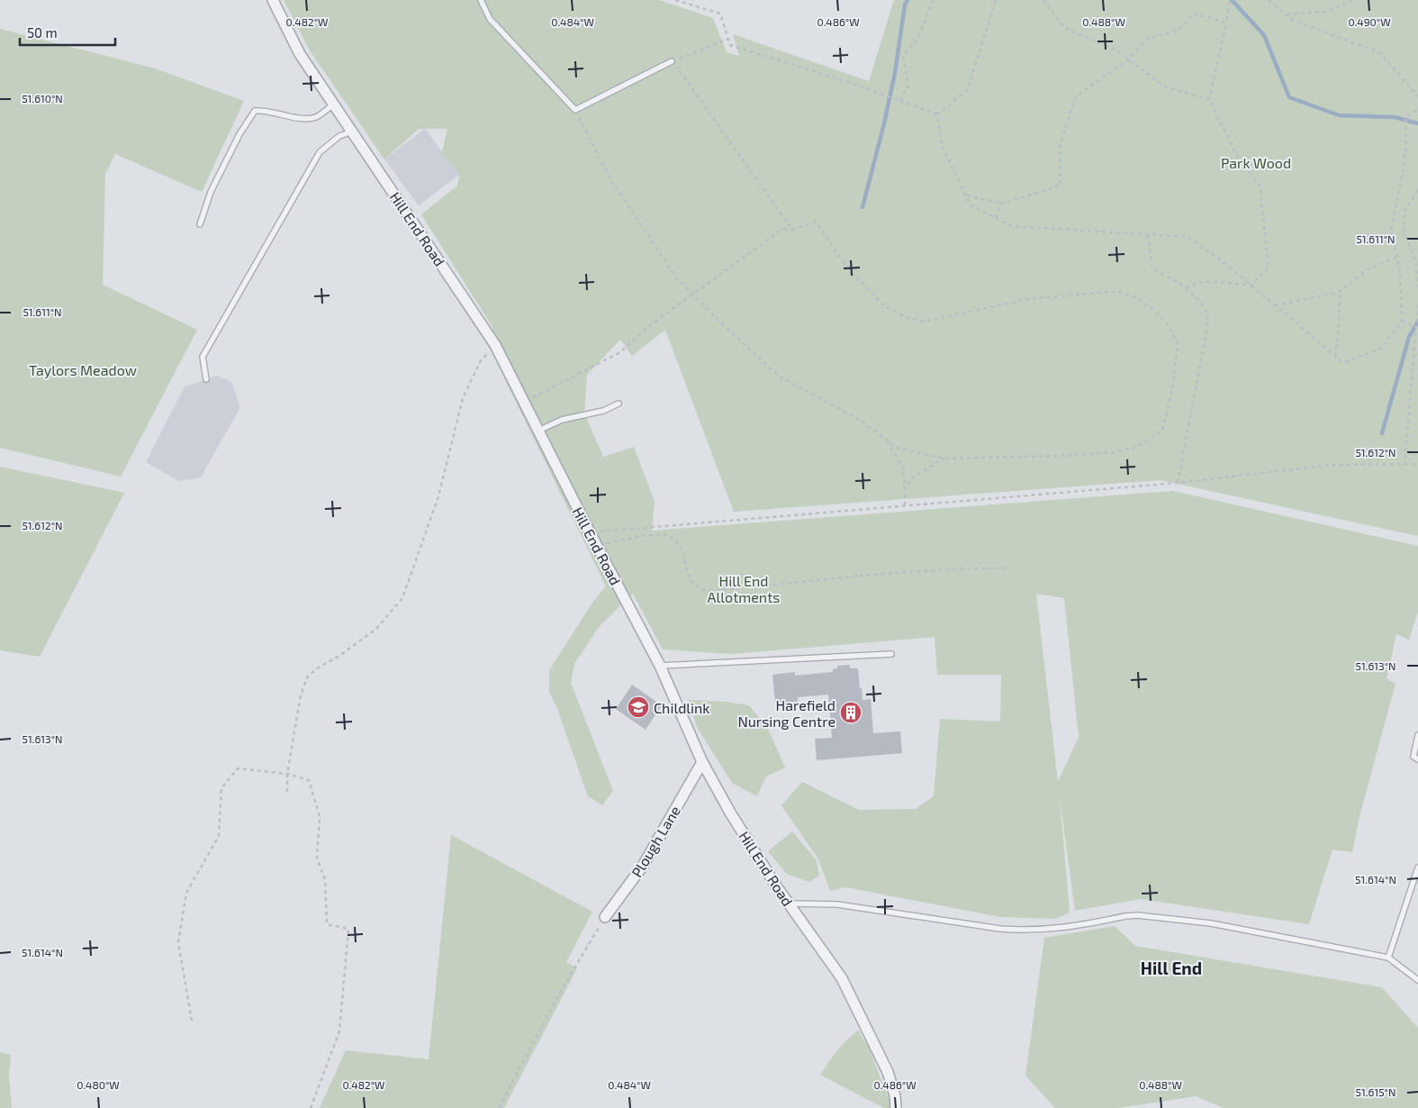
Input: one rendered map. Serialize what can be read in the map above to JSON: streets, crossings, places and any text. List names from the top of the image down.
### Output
{
  "streets": {
    "street": ["Hill End Road", "Plough Lane"]
  },
  "crossings": [
    ["Hill End Road", "Plough Lane"]
  ],
  "districts": ["Hill End"],
  "parks": ["Park Wood", "Taylors Meadow", "Hill End Allotments"],
  "places": {
    "school or university": ["Childlink"],
    "building": ["Harefield Nursing Centre"]
  },
  "scale_bar": "50 m",
  "coordinates": [
    "0.482°W",
    "0.484°W",
    "0.486°W",
    "0.488°W",
    "0.490°W",
    "51.610°N",
    "51.611°N",
    "51.612°N",
    "51.613°N",
    "51.614°N",
    "0.480°W",
    "51.615°N"
  ]
}
